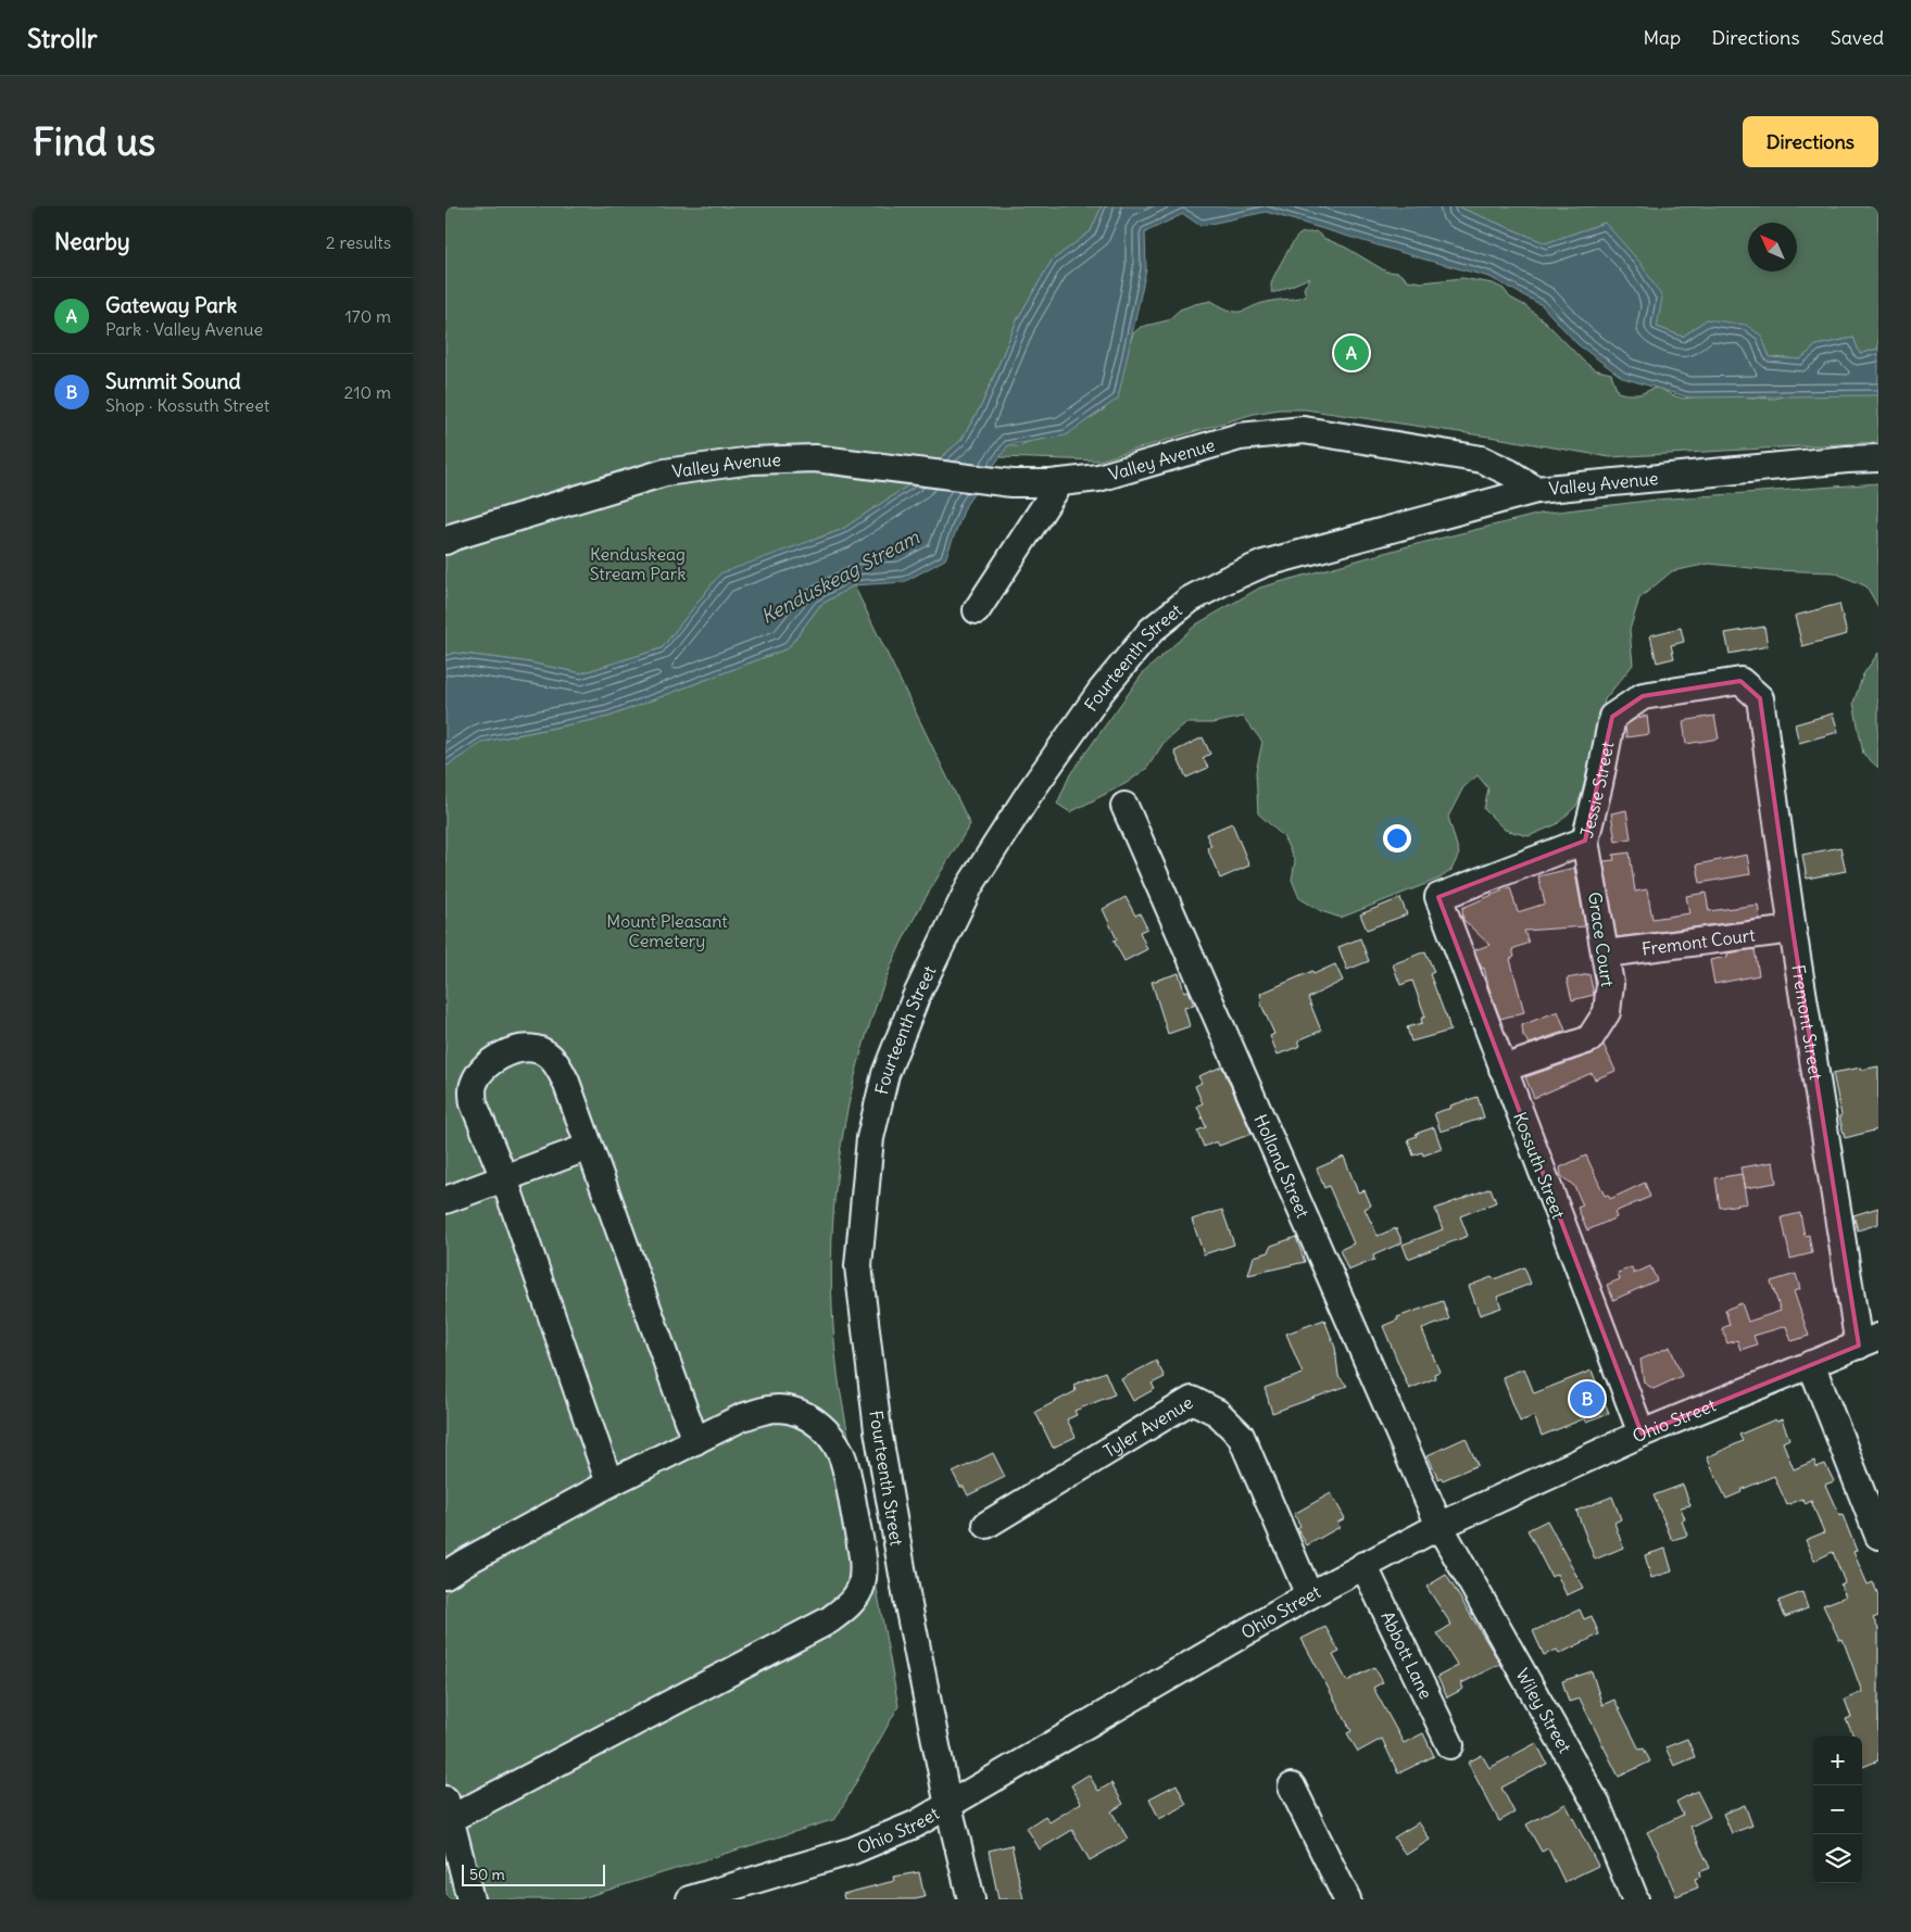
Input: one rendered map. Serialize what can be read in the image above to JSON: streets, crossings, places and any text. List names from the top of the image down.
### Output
{
  "streets": {
    "street": [
      "Valley Avenue",
      "Fourteenth Street",
      "Jessie Street",
      "Grace Court",
      "Fremont Court",
      "Fremont Street",
      "Kossuth Street",
      "Holland Street",
      "Ohio Street",
      "Tyler Avenue",
      "Abbott Lane",
      "Wiley Street"
    ]
  },
  "crossings": [
    ["Valley Avenue", "Fourteenth Street"],
    ["Fourteenth Street", "Ohio Street"],
    ["Jessie Street", "Grace Court"],
    ["Jessie Street", "Fremont Street"],
    ["Jessie Street", "Kossuth Street"],
    ["Grace Court", "Fremont Court"],
    ["Grace Court", "Kossuth Street"],
    ["Fremont Court", "Fremont Street"],
    ["Fremont Street", "Ohio Street"],
    ["Kossuth Street", "Ohio Street"],
    ["Holland Street", "Ohio Street"],
    ["Holland Street", "Wiley Street"],
    ["Ohio Street", "Tyler Avenue"],
    ["Ohio Street", "Abbott Lane"],
    ["Ohio Street", "Wiley Street"]
  ],
  "water": ["Kenduskeag Stream"],
  "parks": ["Kenduskeag Stream Park", "Mount Pleasant Cemetery"],
  "scale_bar": "50 m",
  "north": "top left",
  "page": {
    "header": "Strollr",
    "nav": ["Map", "Directions", "Saved"],
    "buttons": "Directions",
    "title": "Find us",
    "heading": ["Nearby", "2 results"],
    "list": [
      {
        "mark": "A",
        "name": "Gateway Park",
        "note": "Park · Valley Avenue",
        "value": "170 m"
      },
      {
        "mark": "B",
        "name": "Summit Sound",
        "note": "Shop · Kossuth Street",
        "value": "210 m"
      }
    ],
    "pins": ["A", "B"],
    "map_buttons": ["+", "−"],
    "scale": "50 m"
  }
}
